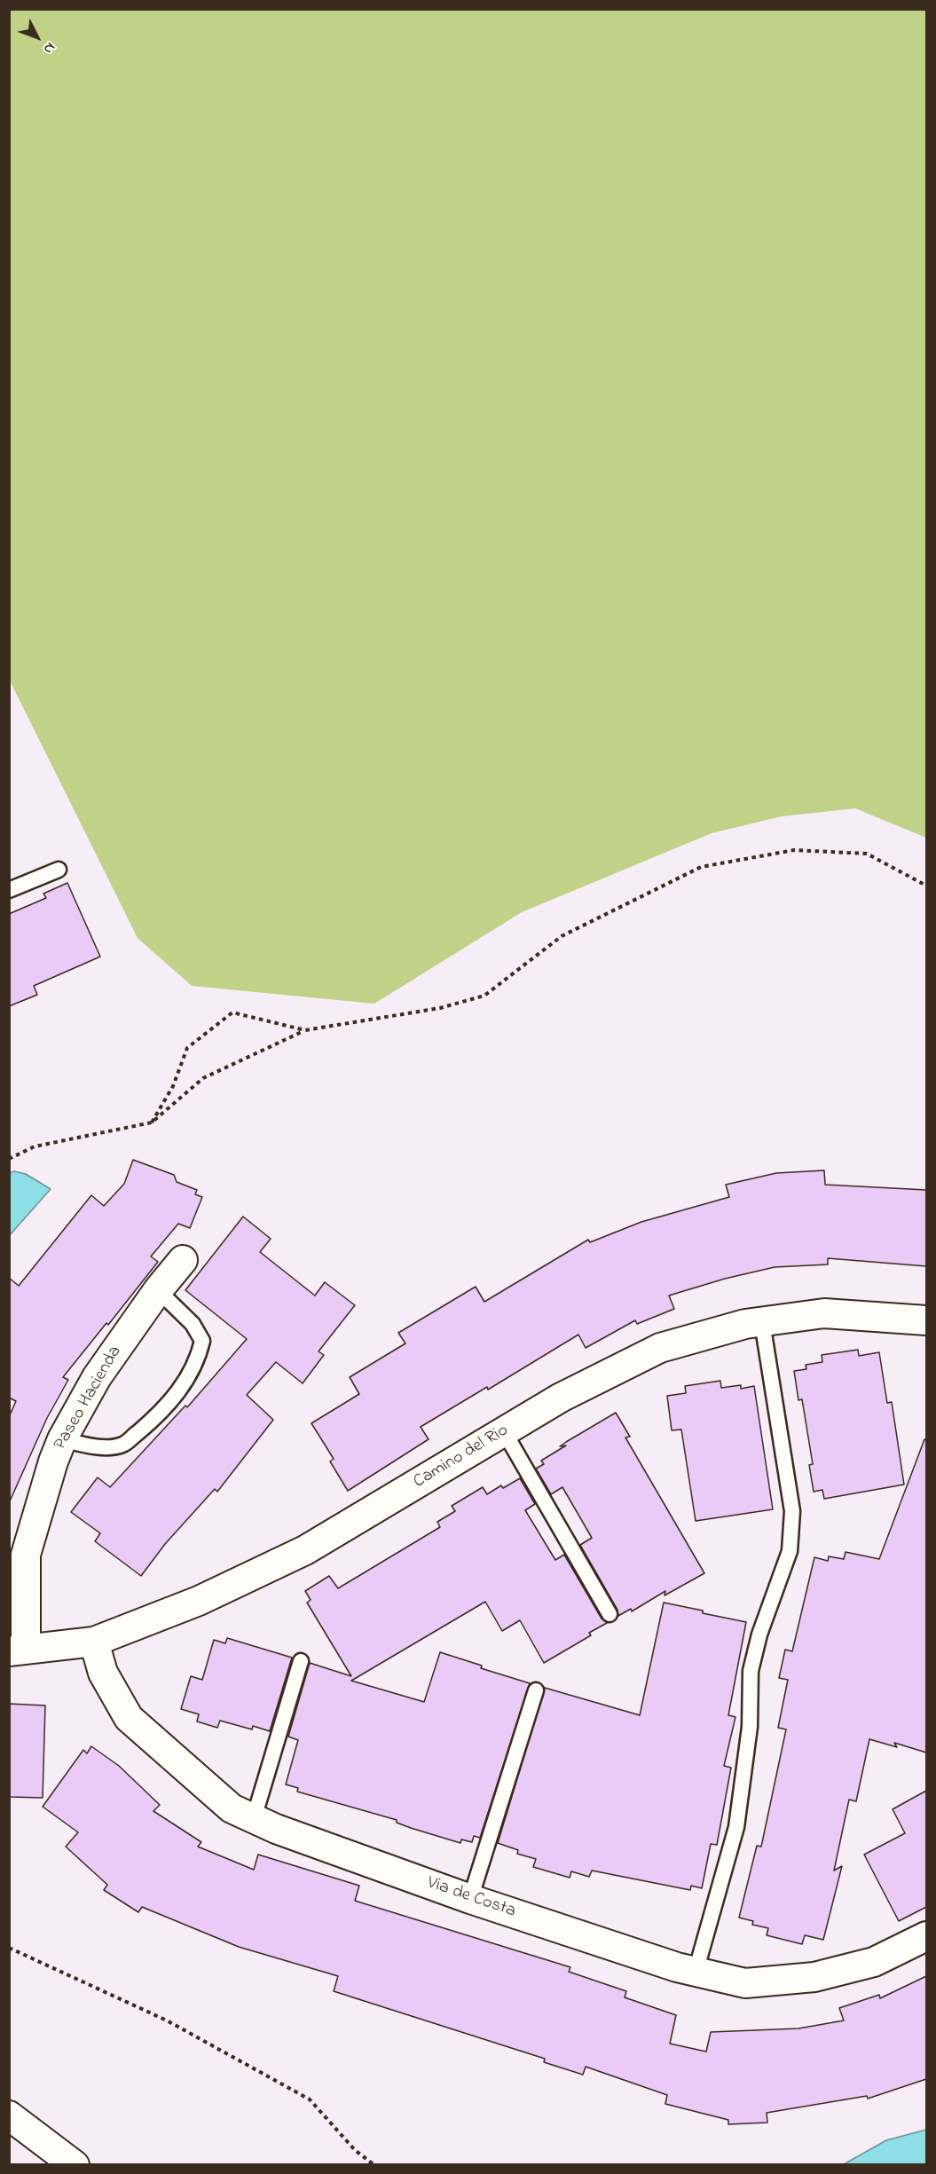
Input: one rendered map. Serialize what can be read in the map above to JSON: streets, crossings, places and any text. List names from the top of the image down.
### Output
{
  "streets": {
    "street": ["Paseo Hacienda", "Camino del Rio", "Via de Costa"]
  },
  "crossings": [
    ["Paseo Hacienda", "Camino del Rio"],
    ["Camino del Rio", "Via de Costa"]
  ],
  "north": "bottom right"
}
